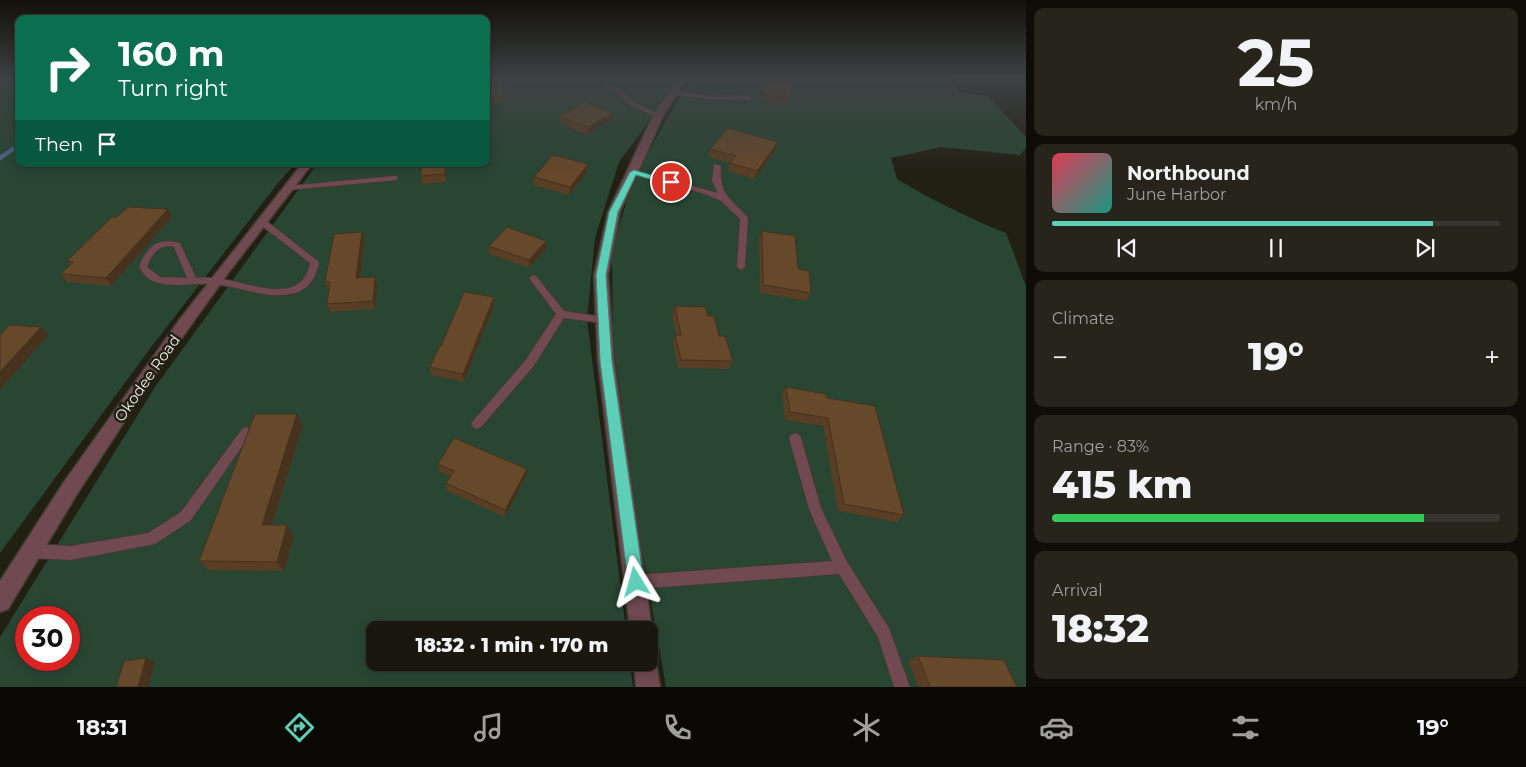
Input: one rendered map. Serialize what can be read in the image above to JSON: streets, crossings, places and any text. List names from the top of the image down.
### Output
{
  "streets": {
    "street": ["Okodee Road"]
  },
  "page": {
    "tile": [
      ["25", "km/h"],
      "Climate",
      ["Range · 83%", "415 km"],
      ["Arrival", "18:32"]
    ],
    "turn": ["160 m", "Turn right"],
    "then": "Then",
    "song": ["Northbound", "June Harbor"],
    "heat": ["−", "19°", "+"],
    "limit": "30",
    "trip": "18:32 · 1 min · 170 m",
    "tabs": ["18:31", "19°"]
  }
}
